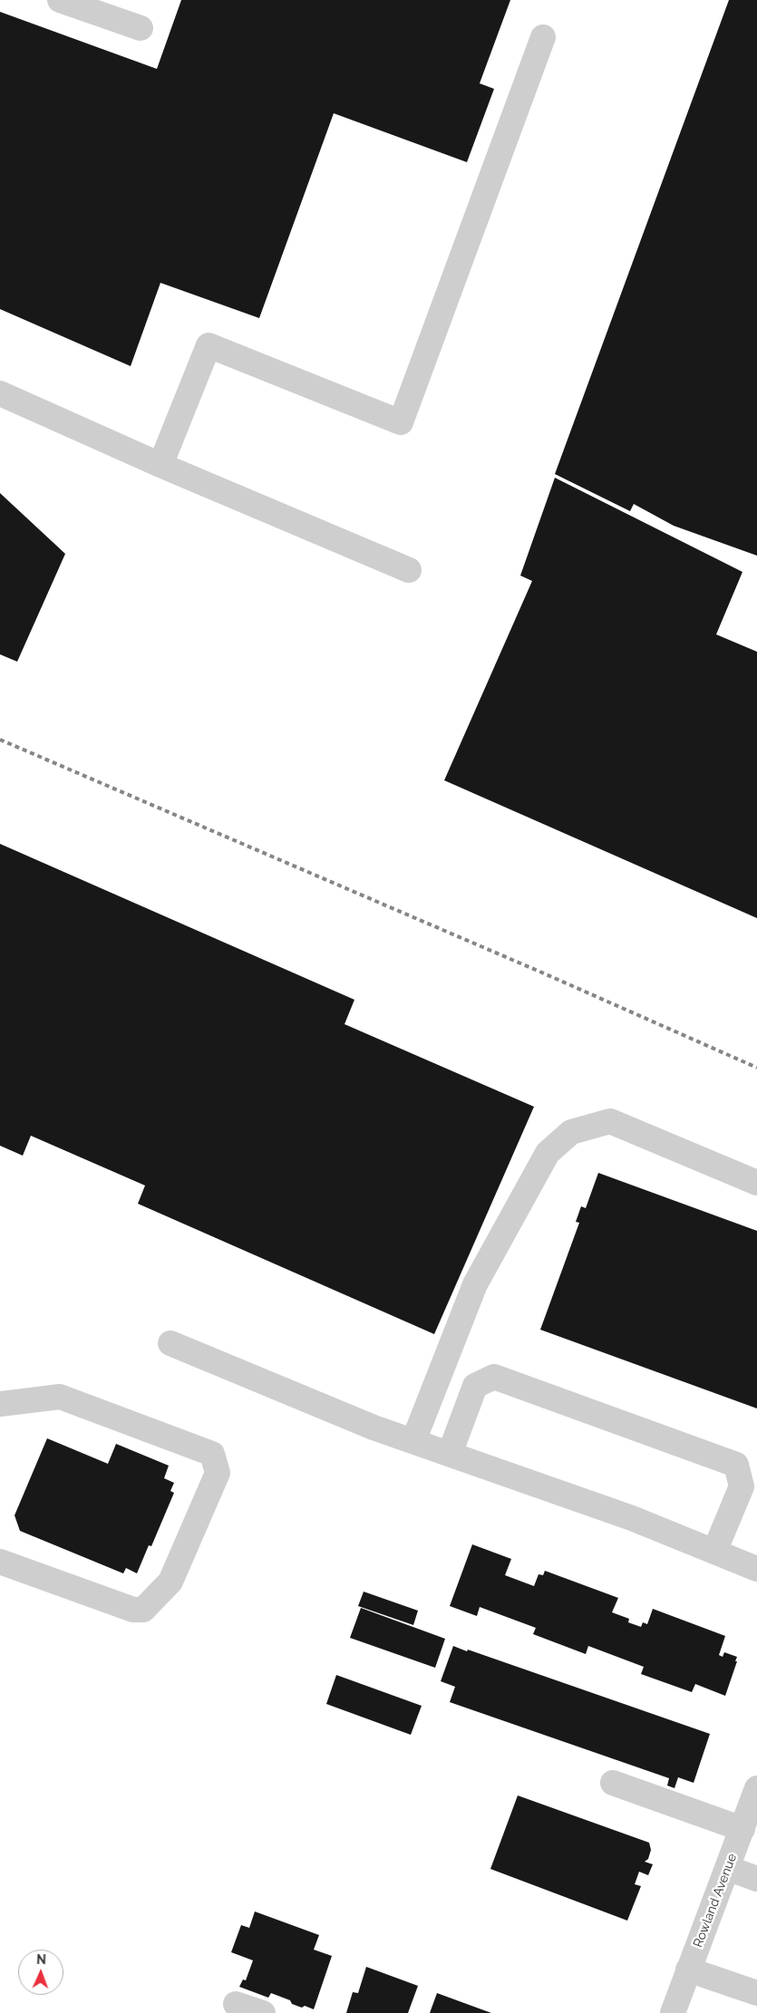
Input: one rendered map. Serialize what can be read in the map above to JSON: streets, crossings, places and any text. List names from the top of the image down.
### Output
{
  "streets": {
    "street": ["Rowland Avenue"]
  },
  "north": "top"
}
